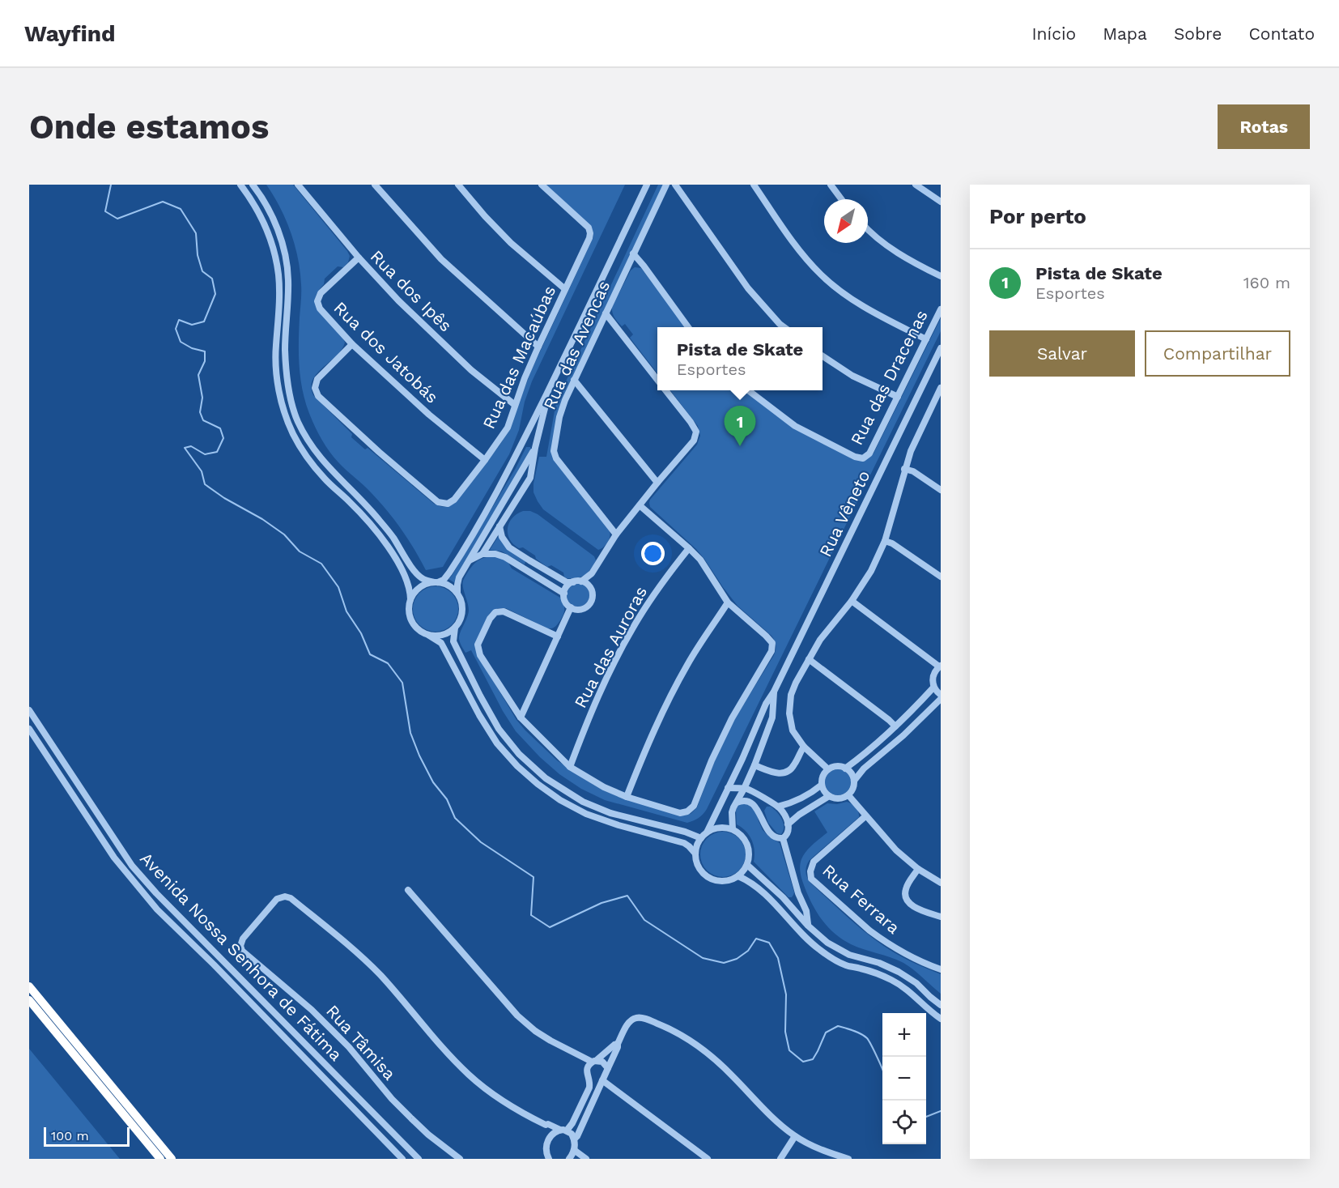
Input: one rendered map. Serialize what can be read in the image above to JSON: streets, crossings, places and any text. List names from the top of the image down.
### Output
{
  "streets": {
    "street": [
      "Rua dos Ipês",
      "Rua das Avencas",
      "Rua dos Jatobás",
      "Rua das Macaúbas",
      "Rua das Dracenas",
      "Rua Vêneto",
      "Rua das Auroras",
      "Rua Ferrara",
      "Avenida Nossa Senhora de Fátima",
      "Rua Tâmisa"
    ]
  },
  "crossings": [
    ["Rua dos Ipês", "Rua dos Jatobás"],
    ["Rua dos Ipês", "Rua das Macaúbas"],
    ["Rua dos Jatobás", "Rua das Macaúbas"]
  ],
  "scale_bar": "100 m",
  "north": "bottom left",
  "page": {
    "header": "Wayfind",
    "nav": [
      "Início",
      "Mapa",
      "Sobre",
      "Contato"
    ],
    "buttons": [
      "Rotas",
      ["Salvar", "Compartilhar"]
    ],
    "title": "Onde estamos",
    "heading": "Por perto",
    "list": [
      {
        "mark": "1",
        "name": "Pista de Skate",
        "note": "Esportes",
        "value": "160 m"
      }
    ],
    "popup": ["Pista de Skate", "Esportes"],
    "pins": "1",
    "map_buttons": ["+", "−"],
    "scale": "100 m"
  }
}
